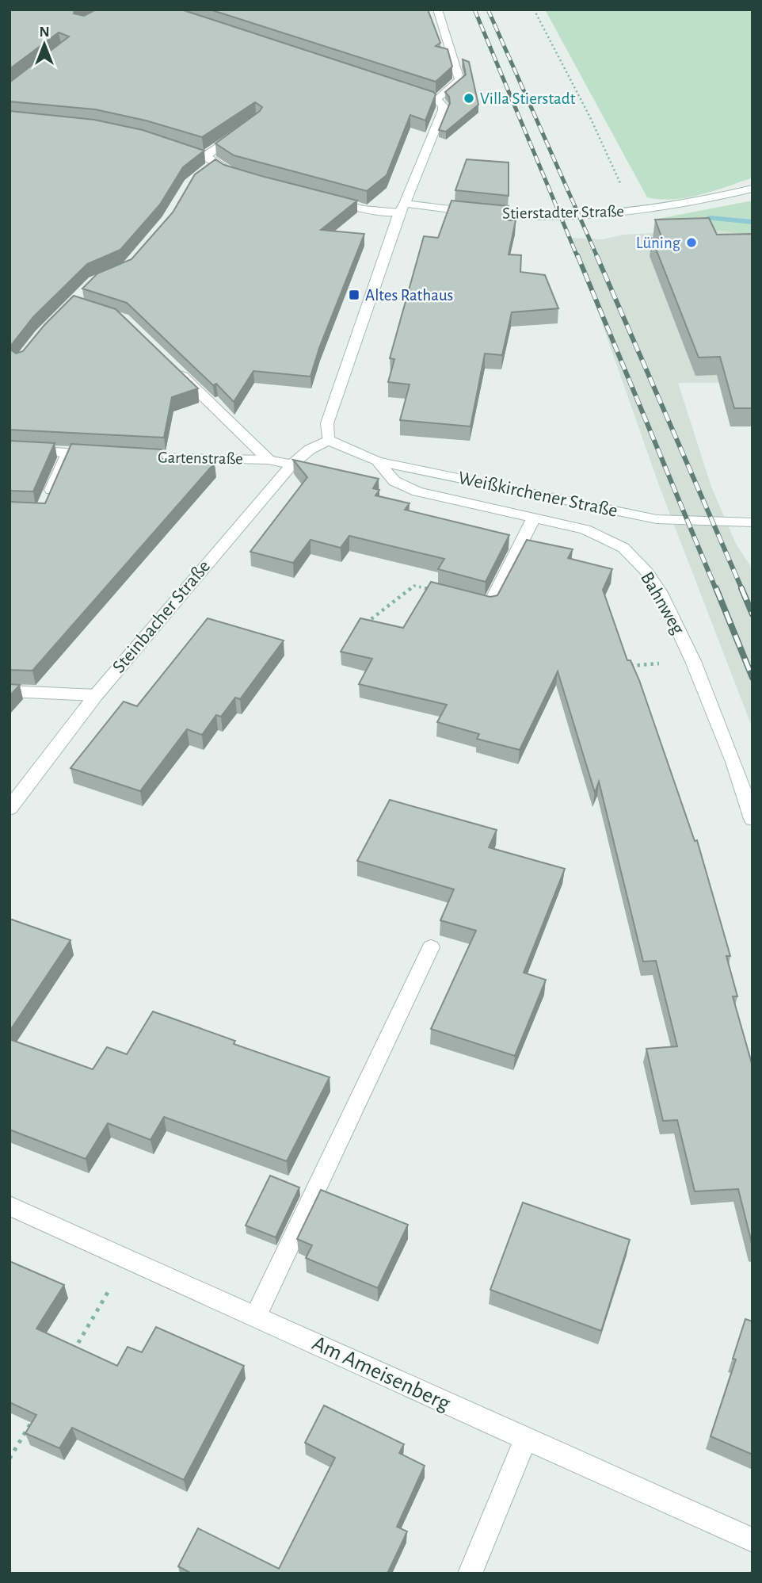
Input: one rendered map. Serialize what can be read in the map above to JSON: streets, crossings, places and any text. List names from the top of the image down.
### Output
{
  "streets": {
    "street": [
      "Stierstadter Straße",
      "Gartenstraße",
      "Weißkirchener Straße",
      "Bahnweg",
      "Steinbacher Straße",
      "Am Ameisenberg"
    ]
  },
  "crossings": [
    ["Gartenstraße", "Steinbacher Straße"],
    ["Weißkirchener Straße", "Bahnweg"],
    ["Weißkirchener Straße", "Steinbacher Straße"]
  ],
  "places": {
    "other": ["Villa Stierstadt", "Lüning"],
    "transit": ["Altes Rathaus"]
  },
  "north": "top"
}
